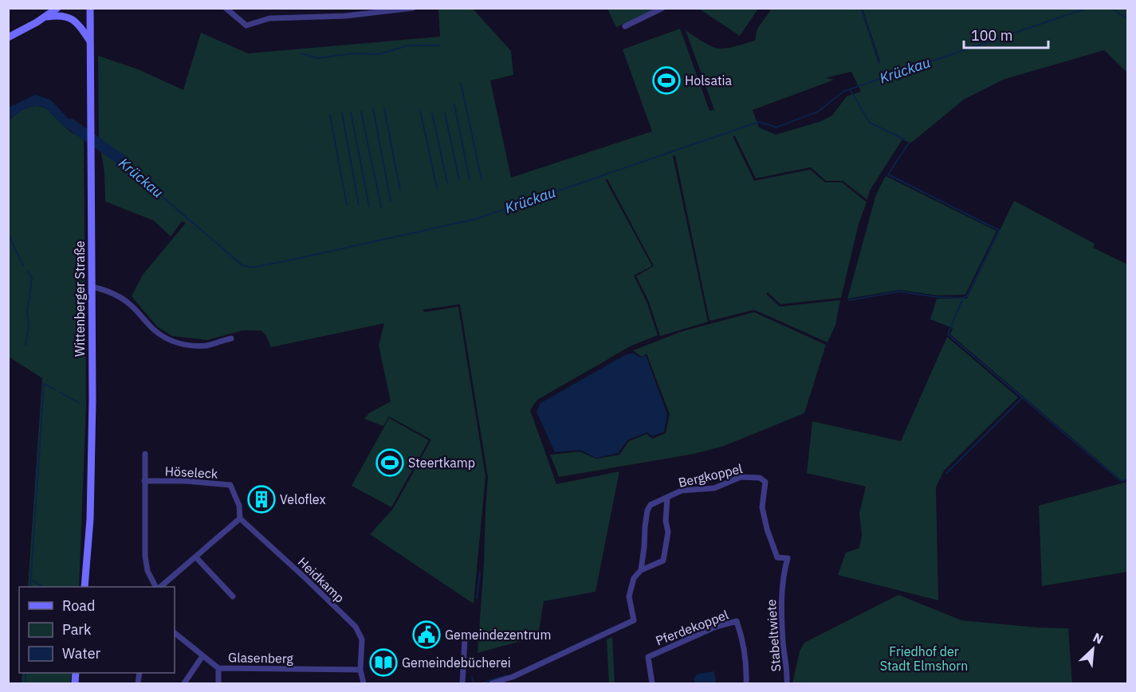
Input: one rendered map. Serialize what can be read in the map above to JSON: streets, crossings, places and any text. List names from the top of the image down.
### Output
{
  "streets": {
    "main road": ["Wittenberger Straße"],
    "street": [
      "Höseleck",
      "Bergkoppel",
      "Heidkamp",
      "Pferdekoppel",
      "Stabeltwiete",
      "Glasenberg"
    ]
  },
  "crossings": [
    ["Höseleck", "Heidkamp"],
    ["Bergkoppel", "Stabeltwiete"],
    ["Heidkamp", "Glasenberg"]
  ],
  "water": ["Krückau"],
  "parks": ["Friedhof der Stadt Elmshorn"],
  "places": {
    "sports": ["Holsatia", "Steertkamp"],
    "building": ["Veloflex"],
    "public building": ["Gemeindezentrum"],
    "library": ["Gemeindebücherei"]
  },
  "legend": ["Road", "Park", "Water"],
  "scale_bar": "100 m",
  "north": "top right"
}
